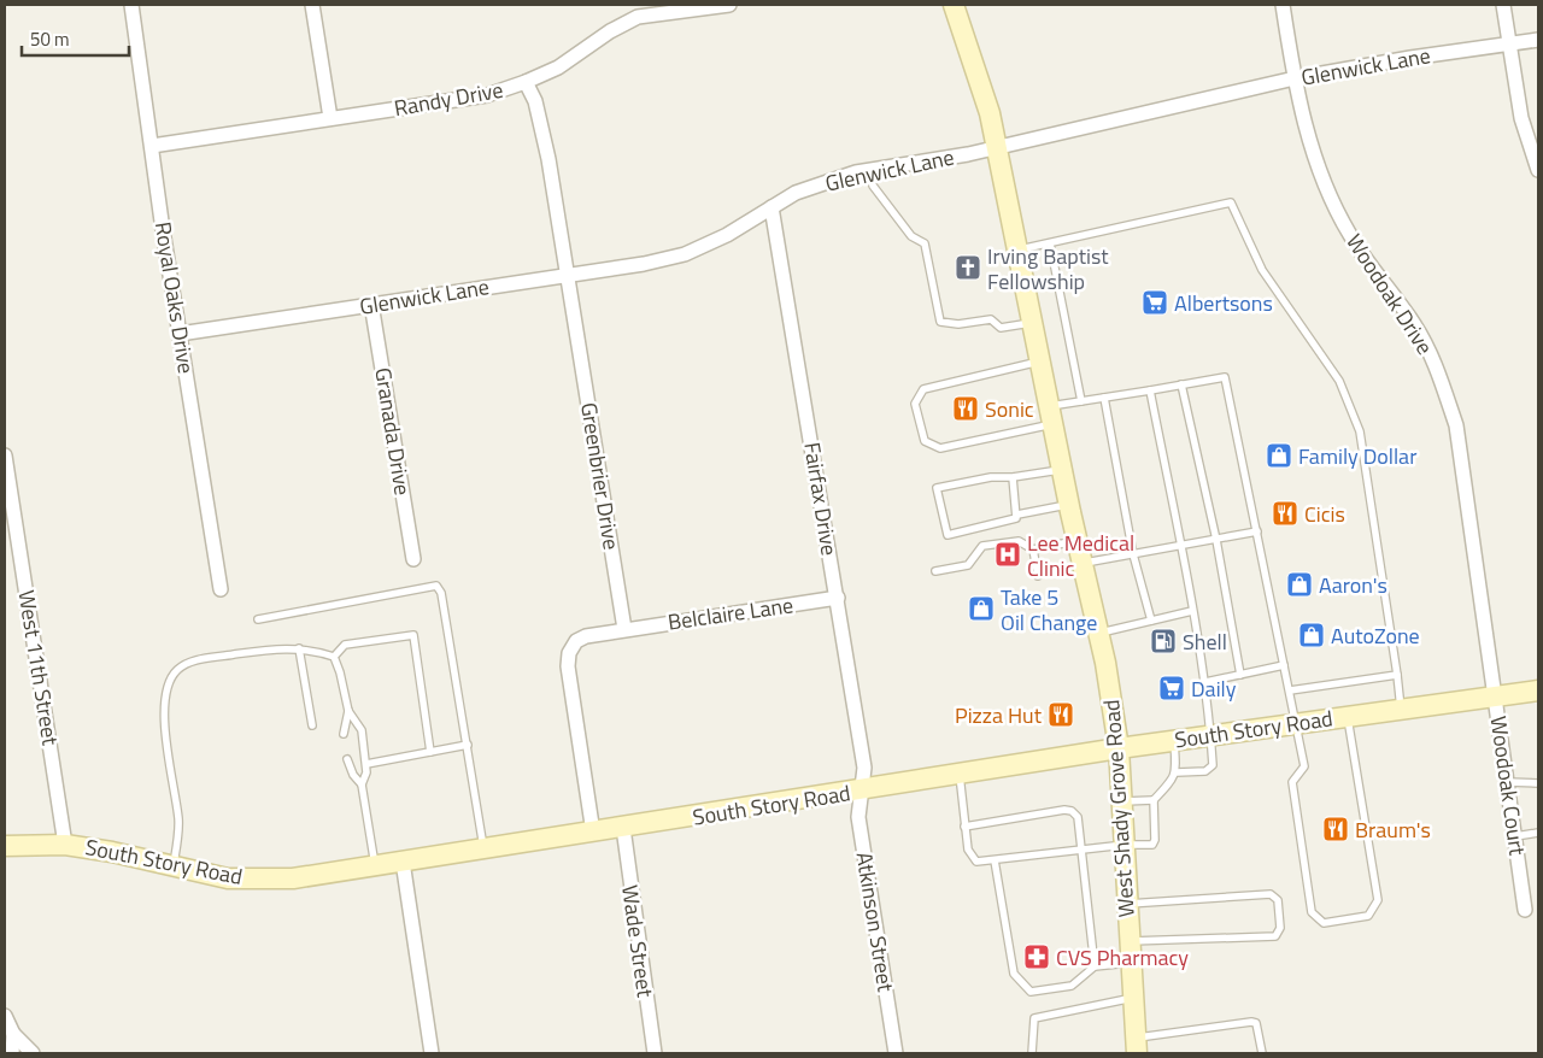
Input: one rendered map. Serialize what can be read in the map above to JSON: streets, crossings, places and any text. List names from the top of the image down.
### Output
{
  "streets": {
    "main road": ["South Story Road", "West Shady Grove Road"],
    "street": [
      "Glenwick Lane",
      "Randy Drive",
      "Woodoak Drive",
      "Royal Oaks Drive",
      "Granada Drive",
      "Greenbrier Drive",
      "Fairfax Drive",
      "Belclaire Lane",
      "West 11th Street",
      "Woodoak Court",
      "Atkinson Street",
      "Wade Street"
    ]
  },
  "crossings": [
    ["Glenwick Lane", "Woodoak Drive"],
    ["Glenwick Lane", "Royal Oaks Drive"],
    ["Glenwick Lane", "Granada Drive"],
    ["Glenwick Lane", "Greenbrier Drive"],
    ["Glenwick Lane", "Fairfax Drive"],
    ["Glenwick Lane", "West Shady Grove Road"],
    ["Randy Drive", "Royal Oaks Drive"],
    ["Randy Drive", "Greenbrier Drive"],
    ["Woodoak Drive", "South Story Road"],
    ["Woodoak Drive", "Woodoak Court"],
    ["Greenbrier Drive", "Belclaire Lane"],
    ["Fairfax Drive", "Belclaire Lane"],
    ["Fairfax Drive", "South Story Road"],
    ["Fairfax Drive", "Atkinson Street"],
    ["West 11th Street", "South Story Road"],
    ["South Story Road", "Woodoak Court"],
    ["South Story Road", "West Shady Grove Road"],
    ["South Story Road", "Atkinson Street"],
    ["South Story Road", "Wade Street"]
  ],
  "places": {
    "church": ["Irving Baptist Fellowship"],
    "supermarket": ["Albertsons", "Daily"],
    "restaurant": [
      "Sonic",
      "Cicis",
      "Pizza Hut",
      "Braum's"
    ],
    "shop": [
      "Family Dollar",
      "Aaron's",
      "Take 5 Oil Change",
      "AutoZone"
    ],
    "hospital": ["Lee Medical Clinic"],
    "fuel station": ["Shell"],
    "pharmacy": ["CVS Pharmacy"]
  },
  "scale_bar": "50 m"
}
